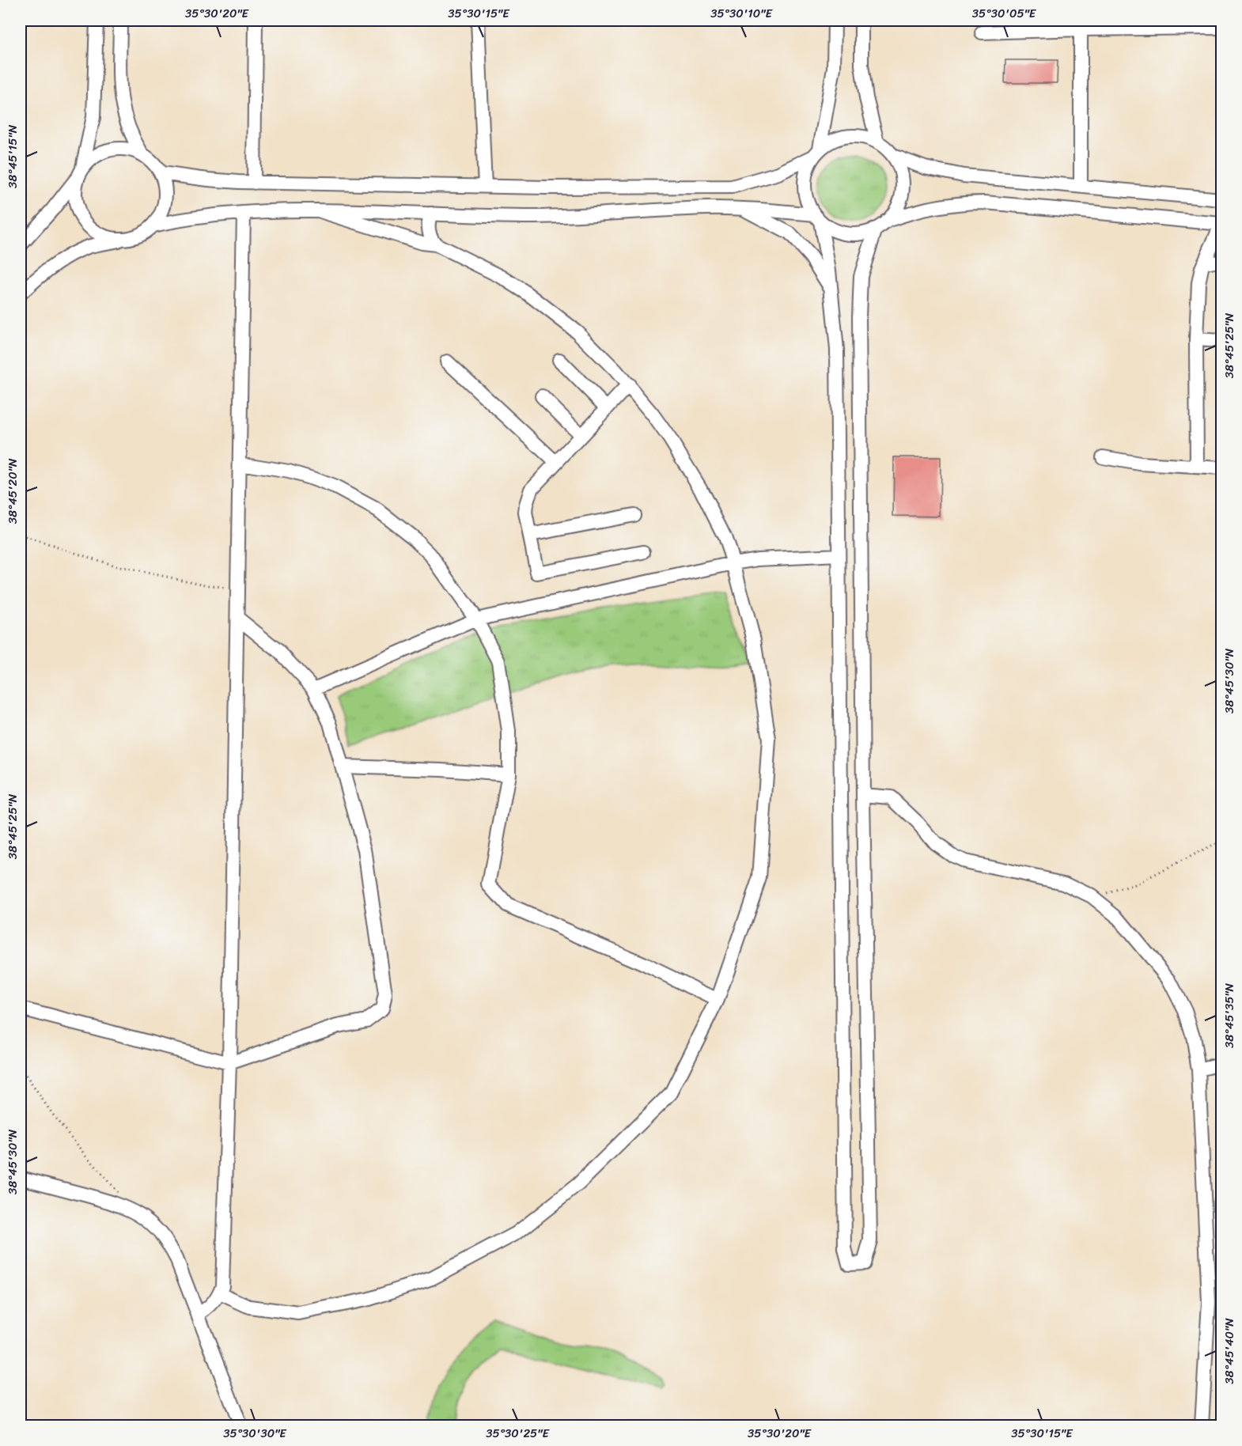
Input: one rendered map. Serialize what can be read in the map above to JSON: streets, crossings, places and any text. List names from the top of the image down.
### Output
{
  "coordinates": [
    "35°30'20\"E",
    "35°30'15\"E",
    "35°30'10\"E",
    "35°30'05\"E",
    "38°45'15\"N",
    "38°45'25\"N",
    "38°45'20\"N",
    "38°45'30\"N",
    "38°45'35\"N",
    "38°45'40\"N",
    "35°30'30\"E",
    "35°30'25\"E"
  ]
}
